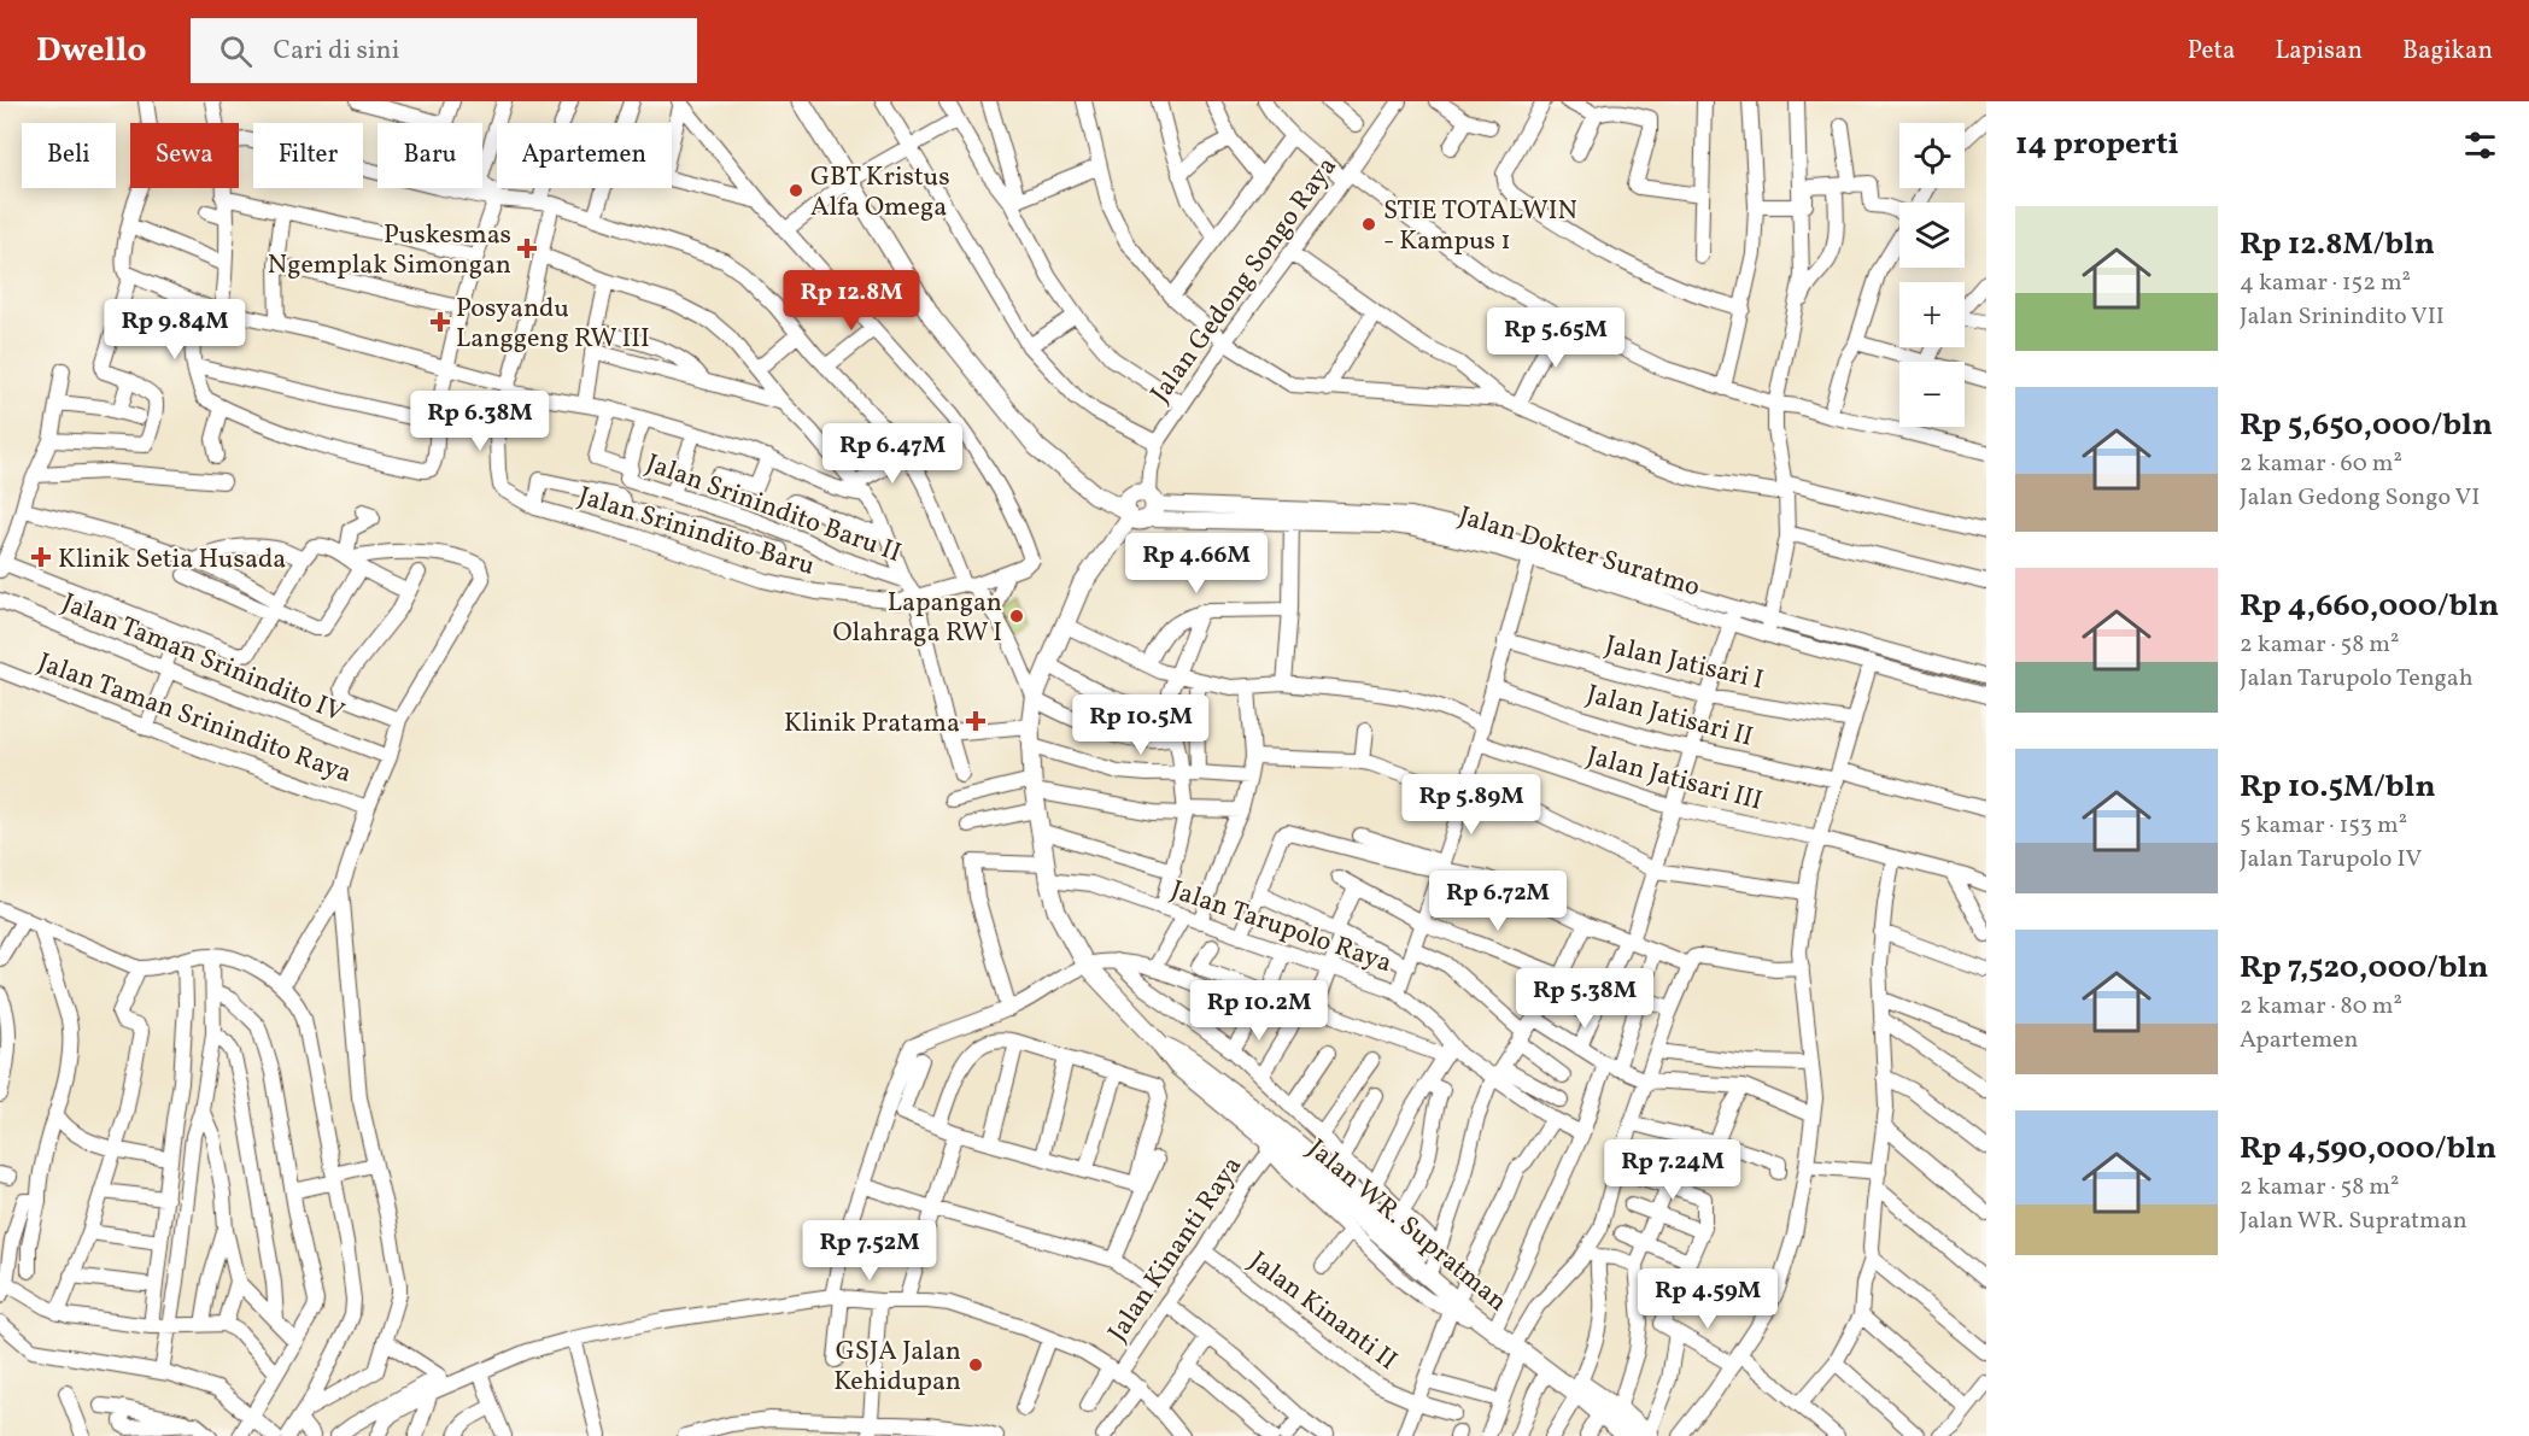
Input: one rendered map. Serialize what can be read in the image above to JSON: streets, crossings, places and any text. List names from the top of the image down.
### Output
{
  "streets": {
    "main road": ["Jalan WR. Supratman"],
    "street": [
      "Jalan Gedong Songo Raya",
      "Jalan Srinindito Baru II",
      "Jalan Srinindito Baru",
      "Jalan Dokter Suratmo",
      "Jalan Taman Srinindito IV",
      "Jalan Jatisari I",
      "Jalan Jatisari II",
      "Jalan Taman Srinindito Raya",
      "Jalan Jatisari III",
      "Jalan Tarupolo Raya",
      "Jalan Kinanti Raya",
      "Jalan Kinanti II"
    ]
  },
  "crossings": [
    ["Jalan Gedong Songo Raya", "Jalan Dokter Suratmo"],
    ["Jalan Gedong Songo Raya", "Jalan WR. Supratman"],
    ["Jalan Dokter Suratmo", "Jalan WR. Supratman"],
    ["Jalan Taman Srinindito IV", "Jalan Taman Srinindito Raya"],
    ["Jalan Tarupolo Raya", "Jalan WR. Supratman"],
    ["Jalan Kinanti Raya", "Jalan Kinanti II"]
  ],
  "places": {
    "other": [
      "GBT Kristus Alfa Omega",
      "STIE TOTALWIN - Kampus 1",
      "Lapangan Olahraga RW I",
      "GSJA Jalan Kehidupan"
    ],
    "health": [
      "Puskesmas Ngemplak Simongan",
      "Posyandu Langgeng RW III",
      "Klinik Setia Husada",
      "Klinik Pratama"
    ]
  },
  "page": {
    "header": "Dwello",
    "search": "Cari di sini",
    "nav": ["Peta", "Lapisan", "Bagikan"],
    "heading": "14 properti",
    "map_buttons": ["+", "−"],
    "chip": [
      "Beli",
      "Sewa",
      "Filter",
      "Baru",
      "Apartemen"
    ],
    "list": [
      {
        "name": "Rp 12.8M/bln",
        "note": "4 kamar · 152 m² · Jalan Srinindito VII"
      },
      {
        "name": "Rp 5,650,000/bln",
        "note": "2 kamar · 60 m² · Jalan Gedong Songo VI"
      },
      {
        "name": "Rp 4,660,000/bln",
        "note": "2 kamar · 58 m² · Jalan Tarupolo Tengah"
      },
      {
        "name": "Rp 10.5M/bln",
        "note": "5 kamar · 153 m² · Jalan Tarupolo IV"
      },
      {
        "name": "Rp 7,520,000/bln",
        "note": "2 kamar · 80 m² · Apartemen"
      },
      {
        "name": "Rp 4,590,000/bln",
        "note": "2 kamar · 58 m² · Jalan WR. Supratman"
      }
    ],
    "price": [
      "Rp 12.8M",
      "Rp 9.84M",
      "Rp 5.65M",
      "Rp 6.38M",
      "Rp 6.47M",
      "Rp 4.66M",
      "Rp 10.5M",
      "Rp 5.89M",
      "Rp 6.72M",
      "Rp 5.38M",
      "Rp 10.2M",
      "Rp 7.24M",
      "Rp 7.52M",
      "Rp 4.59M"
    ]
  }
}
